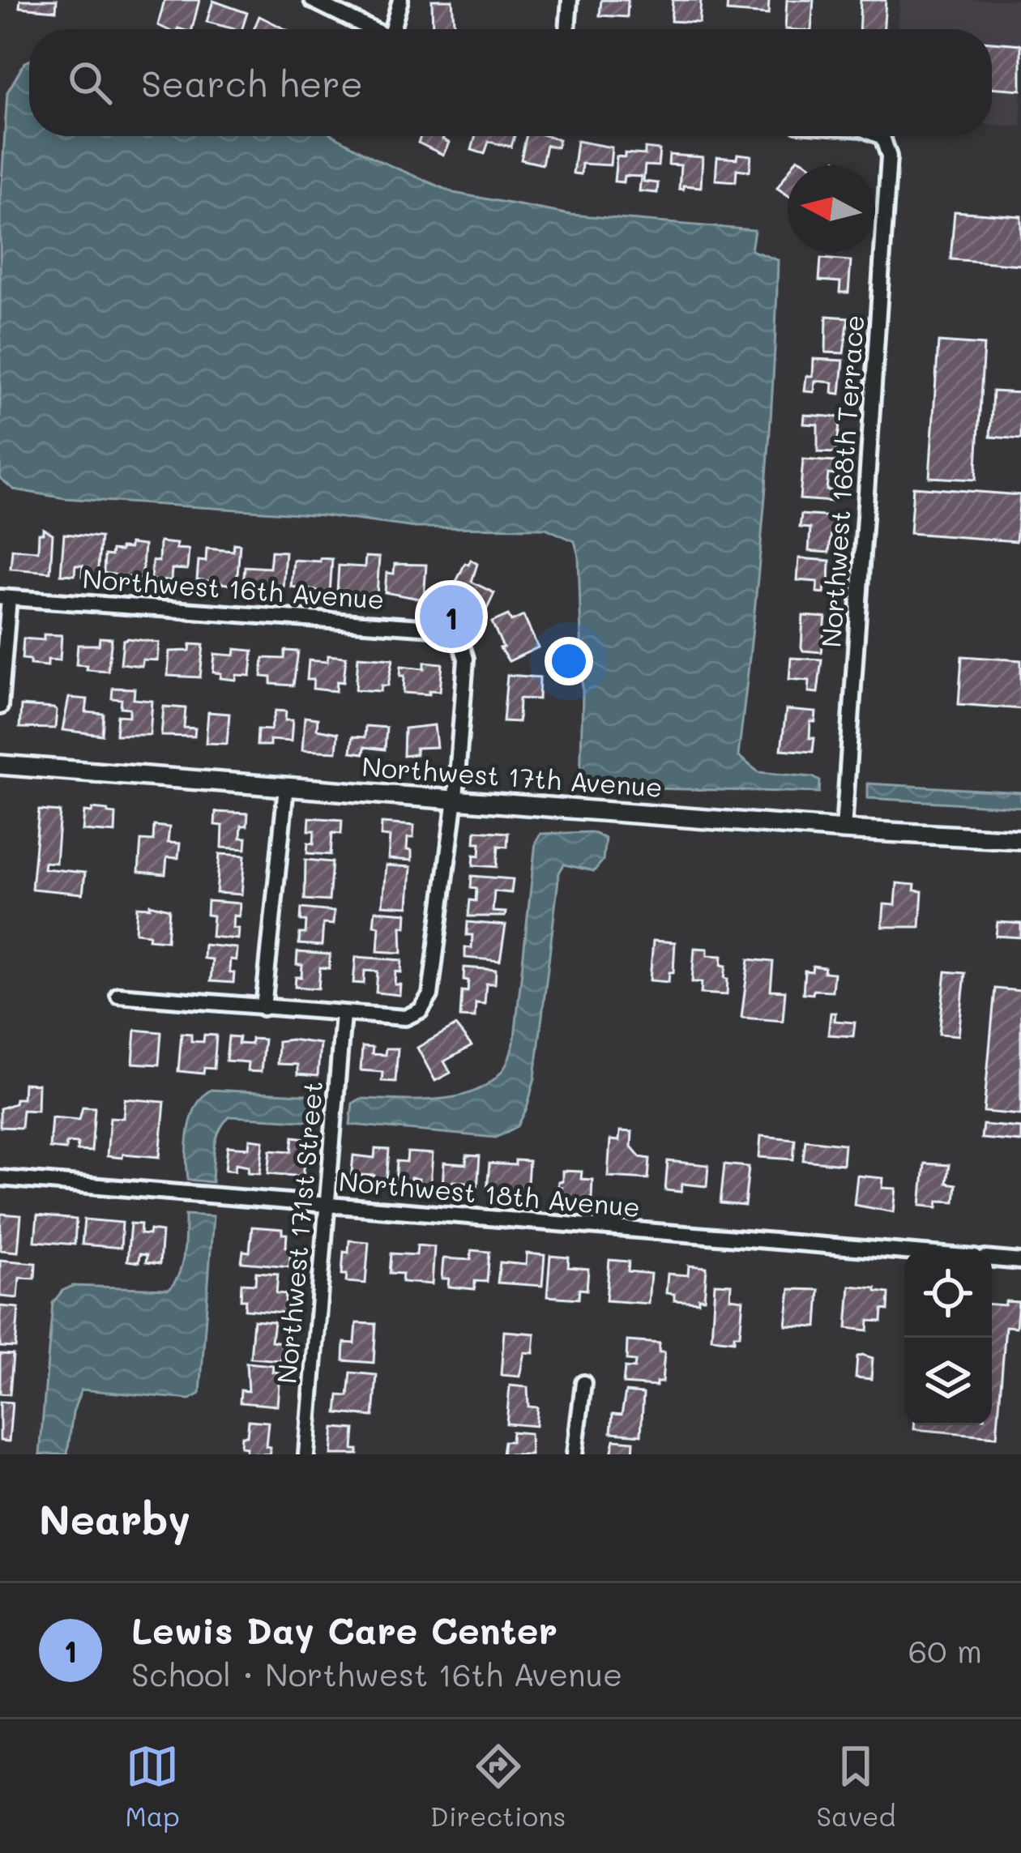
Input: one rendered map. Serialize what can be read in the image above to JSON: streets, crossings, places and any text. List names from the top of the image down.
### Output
{
  "streets": {
    "street": [
      "Northwest 168th Terrace",
      "Northwest 16th Avenue",
      "Northwest 17th Avenue",
      "Northwest 18th Avenue",
      "Northwest 171st Street"
    ]
  },
  "crossings": [
    ["Northwest 168th Terrace", "Northwest 17th Avenue"],
    ["Northwest 16th Avenue", "Northwest 17th Avenue"],
    ["Northwest 18th Avenue", "Northwest 171st Street"]
  ],
  "north": "left",
  "page": {
    "search": "Search here",
    "pins": "1",
    "heading": "Nearby",
    "list": [
      {
        "mark": "1",
        "name": "Lewis Day Care Center",
        "note": "School · Northwest 16th Avenue",
        "value": "60 m"
      }
    ],
    "nav": ["Map", "Directions", "Saved"]
  }
}
